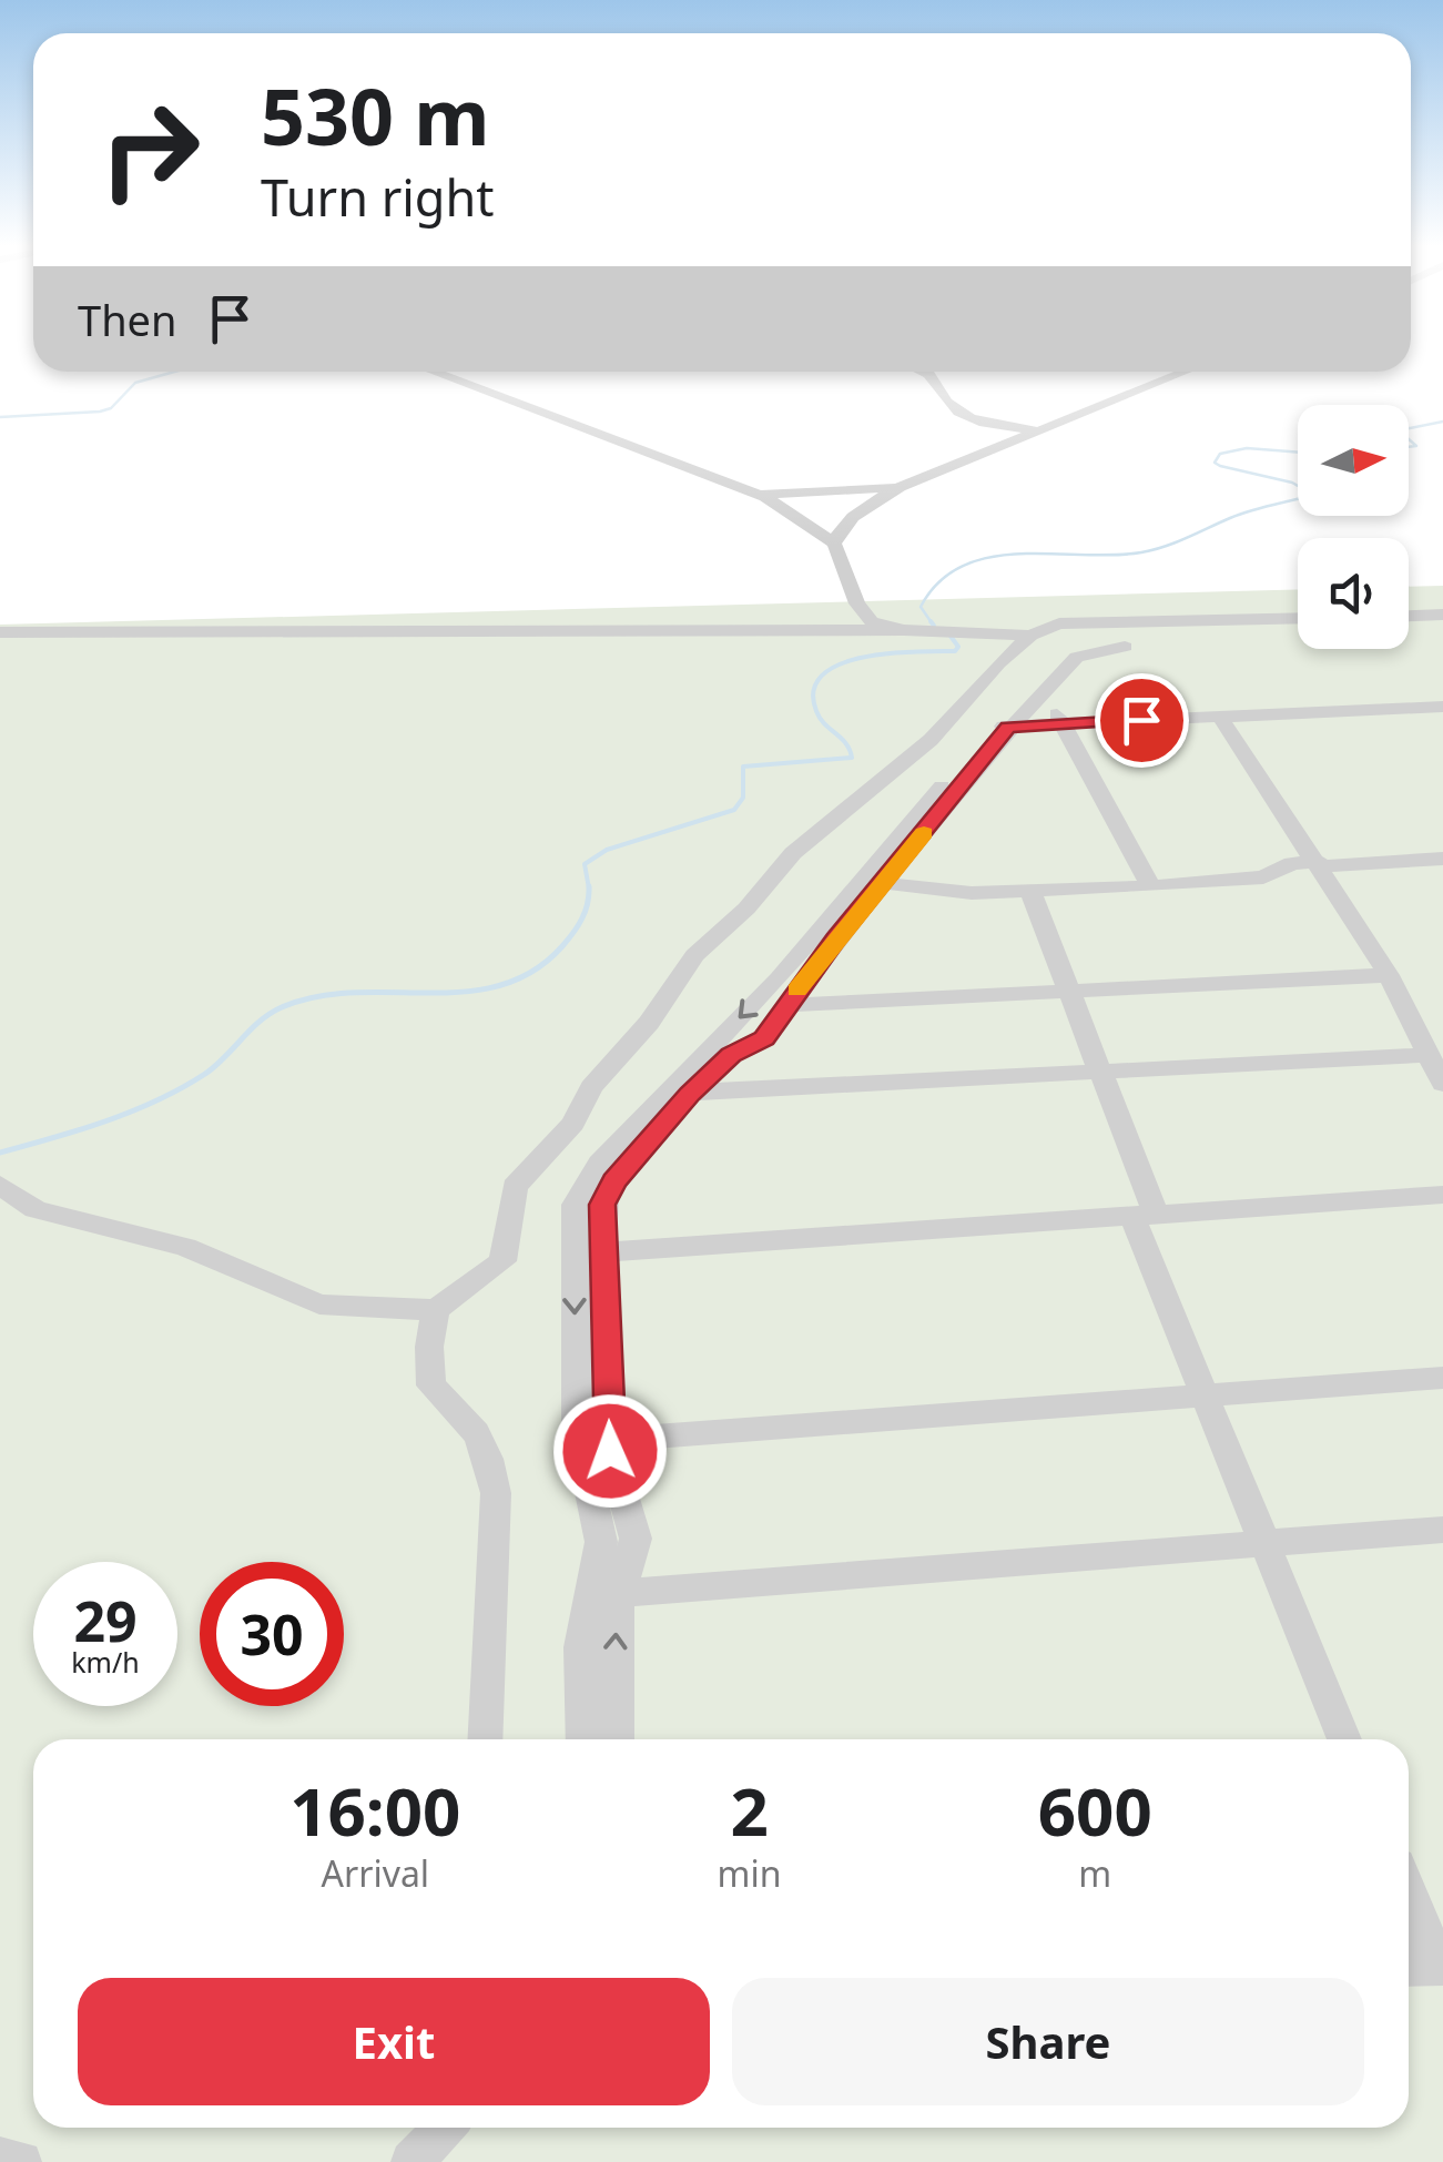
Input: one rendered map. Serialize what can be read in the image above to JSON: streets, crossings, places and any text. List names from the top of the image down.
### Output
{
  "north": "right",
  "page": {
    "turn": ["530 m", "Turn right"],
    "then": "Then",
    "speed": "29 km/h",
    "limit": "30",
    "eta": [
      "16:00",
      "Arrival",
      "2",
      "min",
      "600",
      "m"
    ],
    "buttons": ["Exit", "Share"]
  }
}
